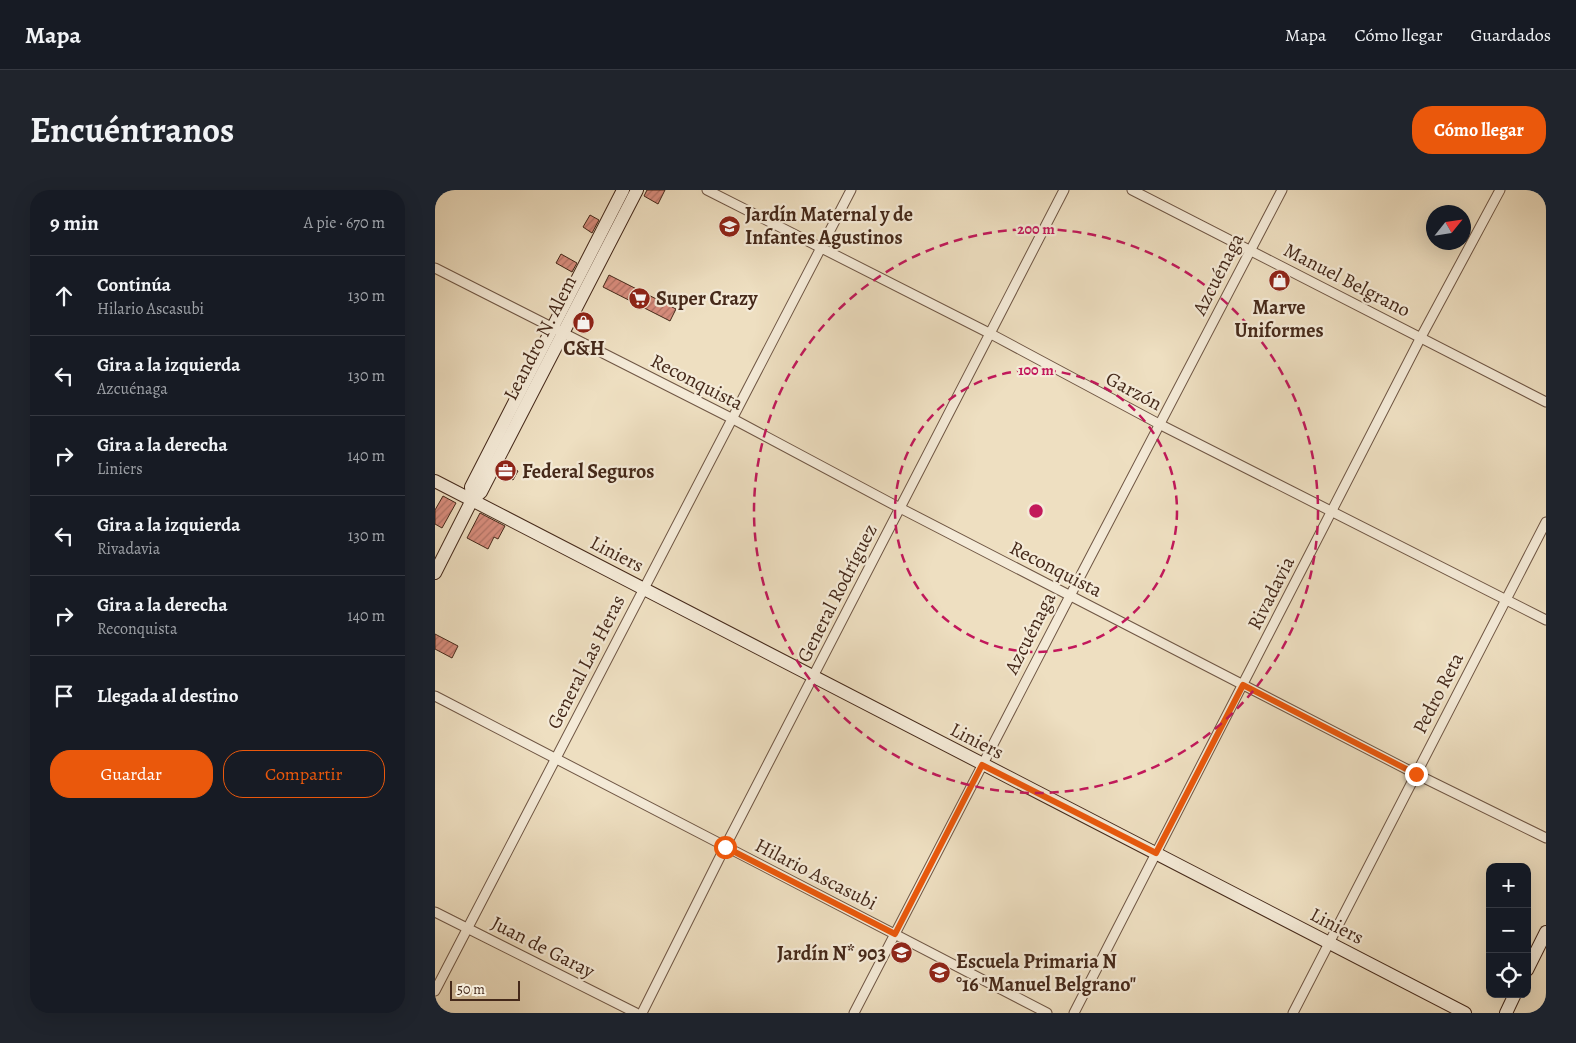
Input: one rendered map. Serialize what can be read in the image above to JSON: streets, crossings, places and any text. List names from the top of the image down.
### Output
{
  "streets": {
    "street": [
      "Azcuénaga",
      "Manuel Belgrano",
      "Leandro N. Alem",
      "Reconquista",
      "Garzón",
      "Liniers",
      "General Rodríguez",
      "Rivadavia",
      "General Las Heras",
      "Pedro Reta",
      "Hilario Ascasubi",
      "Juan de Garay"
    ]
  },
  "crossings": [
    ["Azcuénaga", "Manuel Belgrano"],
    ["Azcuénaga", "Reconquista"],
    ["Azcuénaga", "Garzón"],
    ["Azcuénaga", "Liniers"],
    ["Azcuénaga", "Hilario Ascasubi"],
    ["Manuel Belgrano", "Rivadavia"],
    ["Leandro N. Alem", "Reconquista"],
    ["Leandro N. Alem", "Liniers"],
    ["Reconquista", "General Rodríguez"],
    ["Reconquista", "Rivadavia"],
    ["Reconquista", "General Las Heras"],
    ["Reconquista", "Pedro Reta"],
    ["Garzón", "General Rodríguez"],
    ["Garzón", "Rivadavia"],
    ["Garzón", "General Las Heras"],
    ["Garzón", "Pedro Reta"],
    ["Liniers", "General Rodríguez"],
    ["Liniers", "Rivadavia"],
    ["Liniers", "General Las Heras"],
    ["Liniers", "Pedro Reta"],
    ["General Rodríguez", "Hilario Ascasubi"],
    ["General Las Heras", "Hilario Ascasubi"],
    ["General Las Heras", "Juan de Garay"]
  ],
  "places": {
    "school or university": ["Jardín Maternal y de Infantes Agustinos", "Jardín N* 903", "Escuela Primaria N °16 \"Manuel Belgrano\""],
    "shop": ["Marve Uniformes", "C&H"],
    "supermarket": ["Super Crazy"],
    "office": ["Federal Seguros"]
  },
  "scale_bar": "50 m",
  "north": "top right",
  "page": {
    "header": "Mapa",
    "nav": ["Mapa", "Cómo llegar", "Guardados"],
    "title": "Encuéntranos",
    "buttons": [
      "Cómo llegar",
      ["Guardar", "Compartir"]
    ],
    "heading": ["9 min", "A pie · 670 m"],
    "list": [
      ["Continúa", "Hilario Ascasubi", "130 m"],
      ["Gira a la izquierda", "Azcuénaga", "130 m"],
      ["Gira a la derecha", "Liniers", "140 m"],
      ["Gira a la izquierda", "Rivadavia", "130 m"],
      ["Gira a la derecha", "Reconquista", "140 m"],
      "Llegada al destino"
    ],
    "map_buttons": ["+", "−"],
    "scale": "50 m"
  },
  "rings": ["200 m", "100 m"]
}
